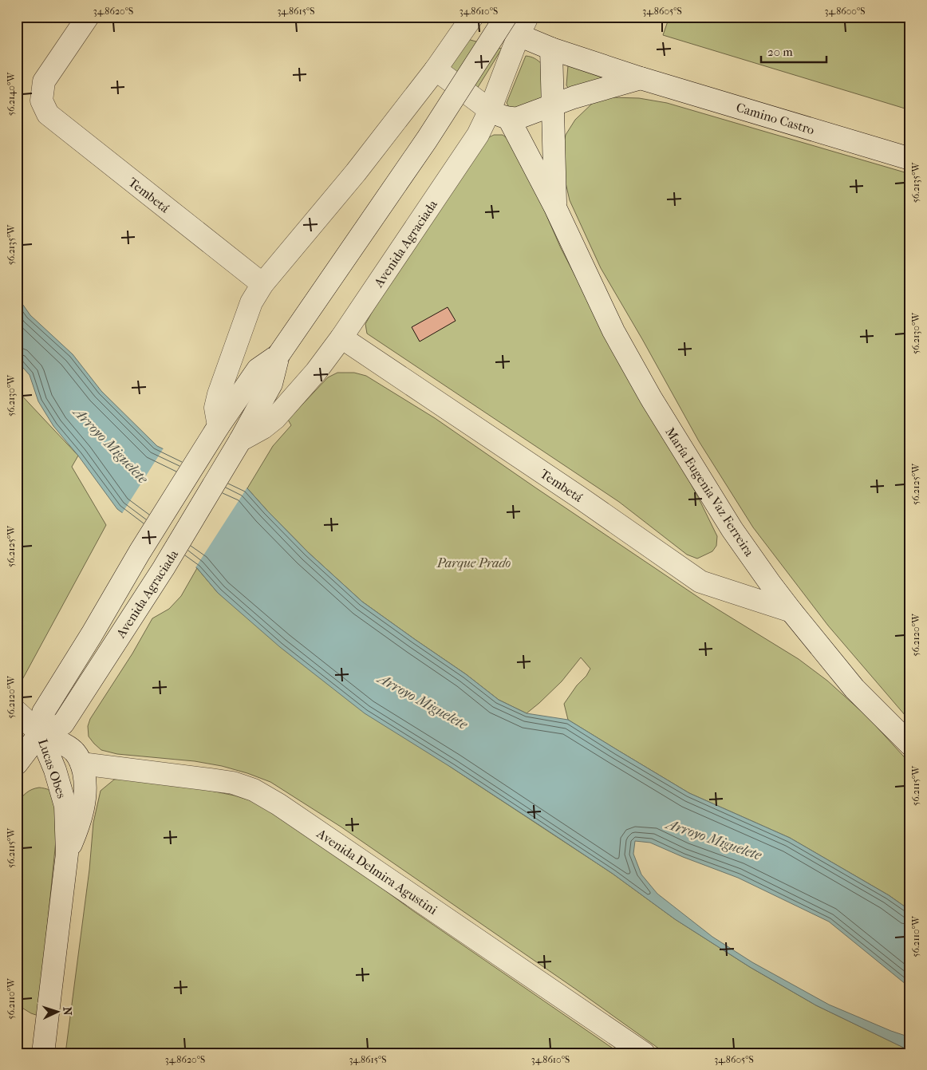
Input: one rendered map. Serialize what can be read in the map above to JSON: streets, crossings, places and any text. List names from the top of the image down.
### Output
{
  "streets": {
    "street": [
      "Camino Castro",
      "Tembetá",
      "Avenida Agraciada",
      "María Eugenia Vaz Ferreira",
      "Lucas Obes",
      "Avenida Delmira Agustini"
    ]
  },
  "crossings": [
    ["Camino Castro", "Avenida Agraciada"],
    ["Camino Castro", "María Eugenia Vaz Ferreira"],
    ["Tembetá", "Avenida Agraciada"],
    ["Tembetá", "María Eugenia Vaz Ferreira"],
    ["Avenida Agraciada", "María Eugenia Vaz Ferreira"],
    ["Avenida Agraciada", "Lucas Obes"],
    ["Lucas Obes", "Avenida Delmira Agustini"]
  ],
  "water": ["Arroyo Miguelete"],
  "parks": ["Parque Prado"],
  "scale_bar": "20 m",
  "north": "right",
  "coordinates": [
    "34.8620°S",
    "34.8615°S",
    "34.8610°S",
    "34.8605°S",
    "34.8600°S",
    "56.2140°W",
    "56.2135°W",
    "56.2130°W",
    "56.2125°W",
    "56.2120°W",
    "56.2115°W",
    "56.2110°W"
  ]
}
